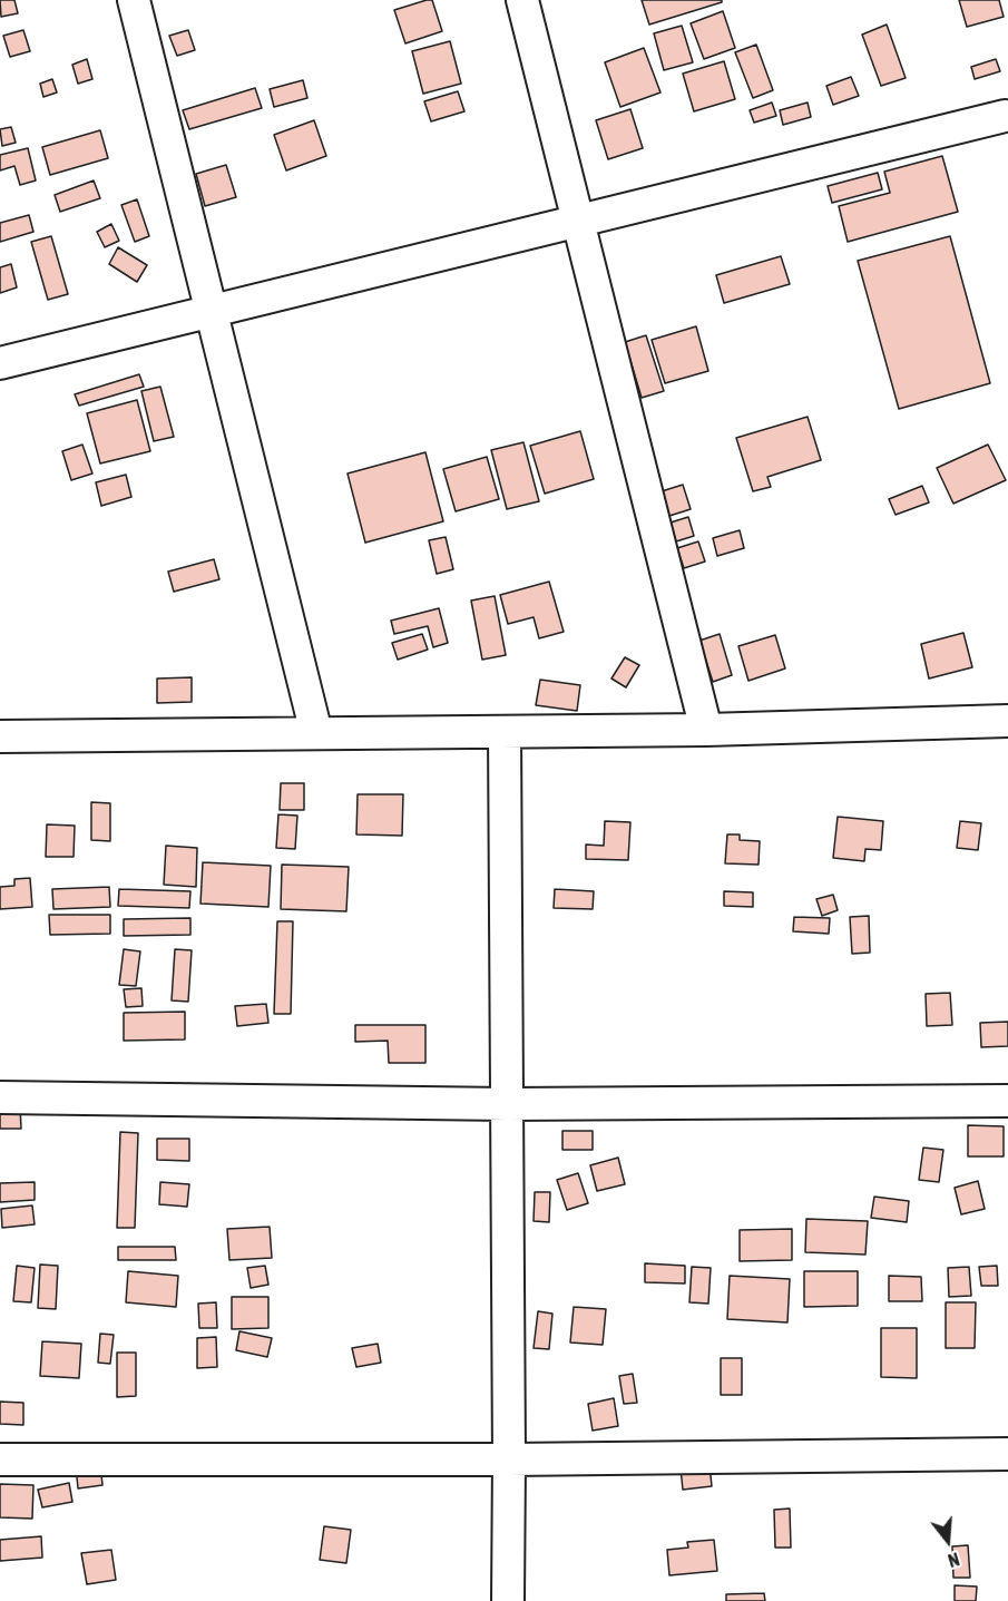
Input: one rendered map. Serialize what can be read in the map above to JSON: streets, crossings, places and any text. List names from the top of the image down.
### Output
{
  "north": "bottom"
}
